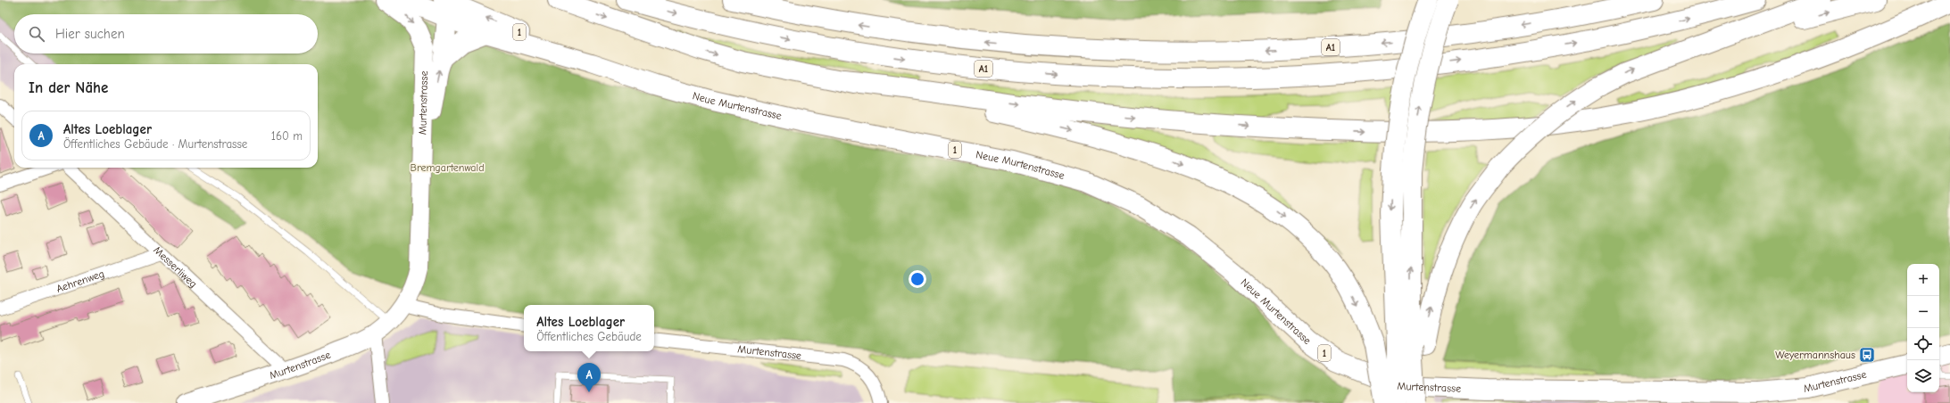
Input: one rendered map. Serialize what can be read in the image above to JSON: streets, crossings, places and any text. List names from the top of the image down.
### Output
{
  "streets": {
    "main road": [
      "1",
      "A1",
      "Murtenstrasse",
      "Neue Murtenstrasse"
    ],
    "street": ["Messerliweg", "Aehrenweg"]
  },
  "crossings": [
    ["Murtenstrasse", "Neue Murtenstrasse"],
    ["Murtenstrasse", "Messerliweg"],
    ["Messerliweg", "Aehrenweg"]
  ],
  "parks": ["Bremgartenwald"],
  "places": {
    "bus stop": ["Weyermannshaus"]
  },
  "page": {
    "search": "Hier suchen",
    "heading": "In der Nähe",
    "list": [
      {
        "mark": "A",
        "name": "Altes Loeblager",
        "note": "Öffentliches Gebäude · Murtenstrasse",
        "value": "160 m"
      }
    ],
    "map_buttons": ["+", "−"],
    "popup": ["Altes Loeblager", "Öffentliches Gebäude"],
    "pins": "A"
  }
}
